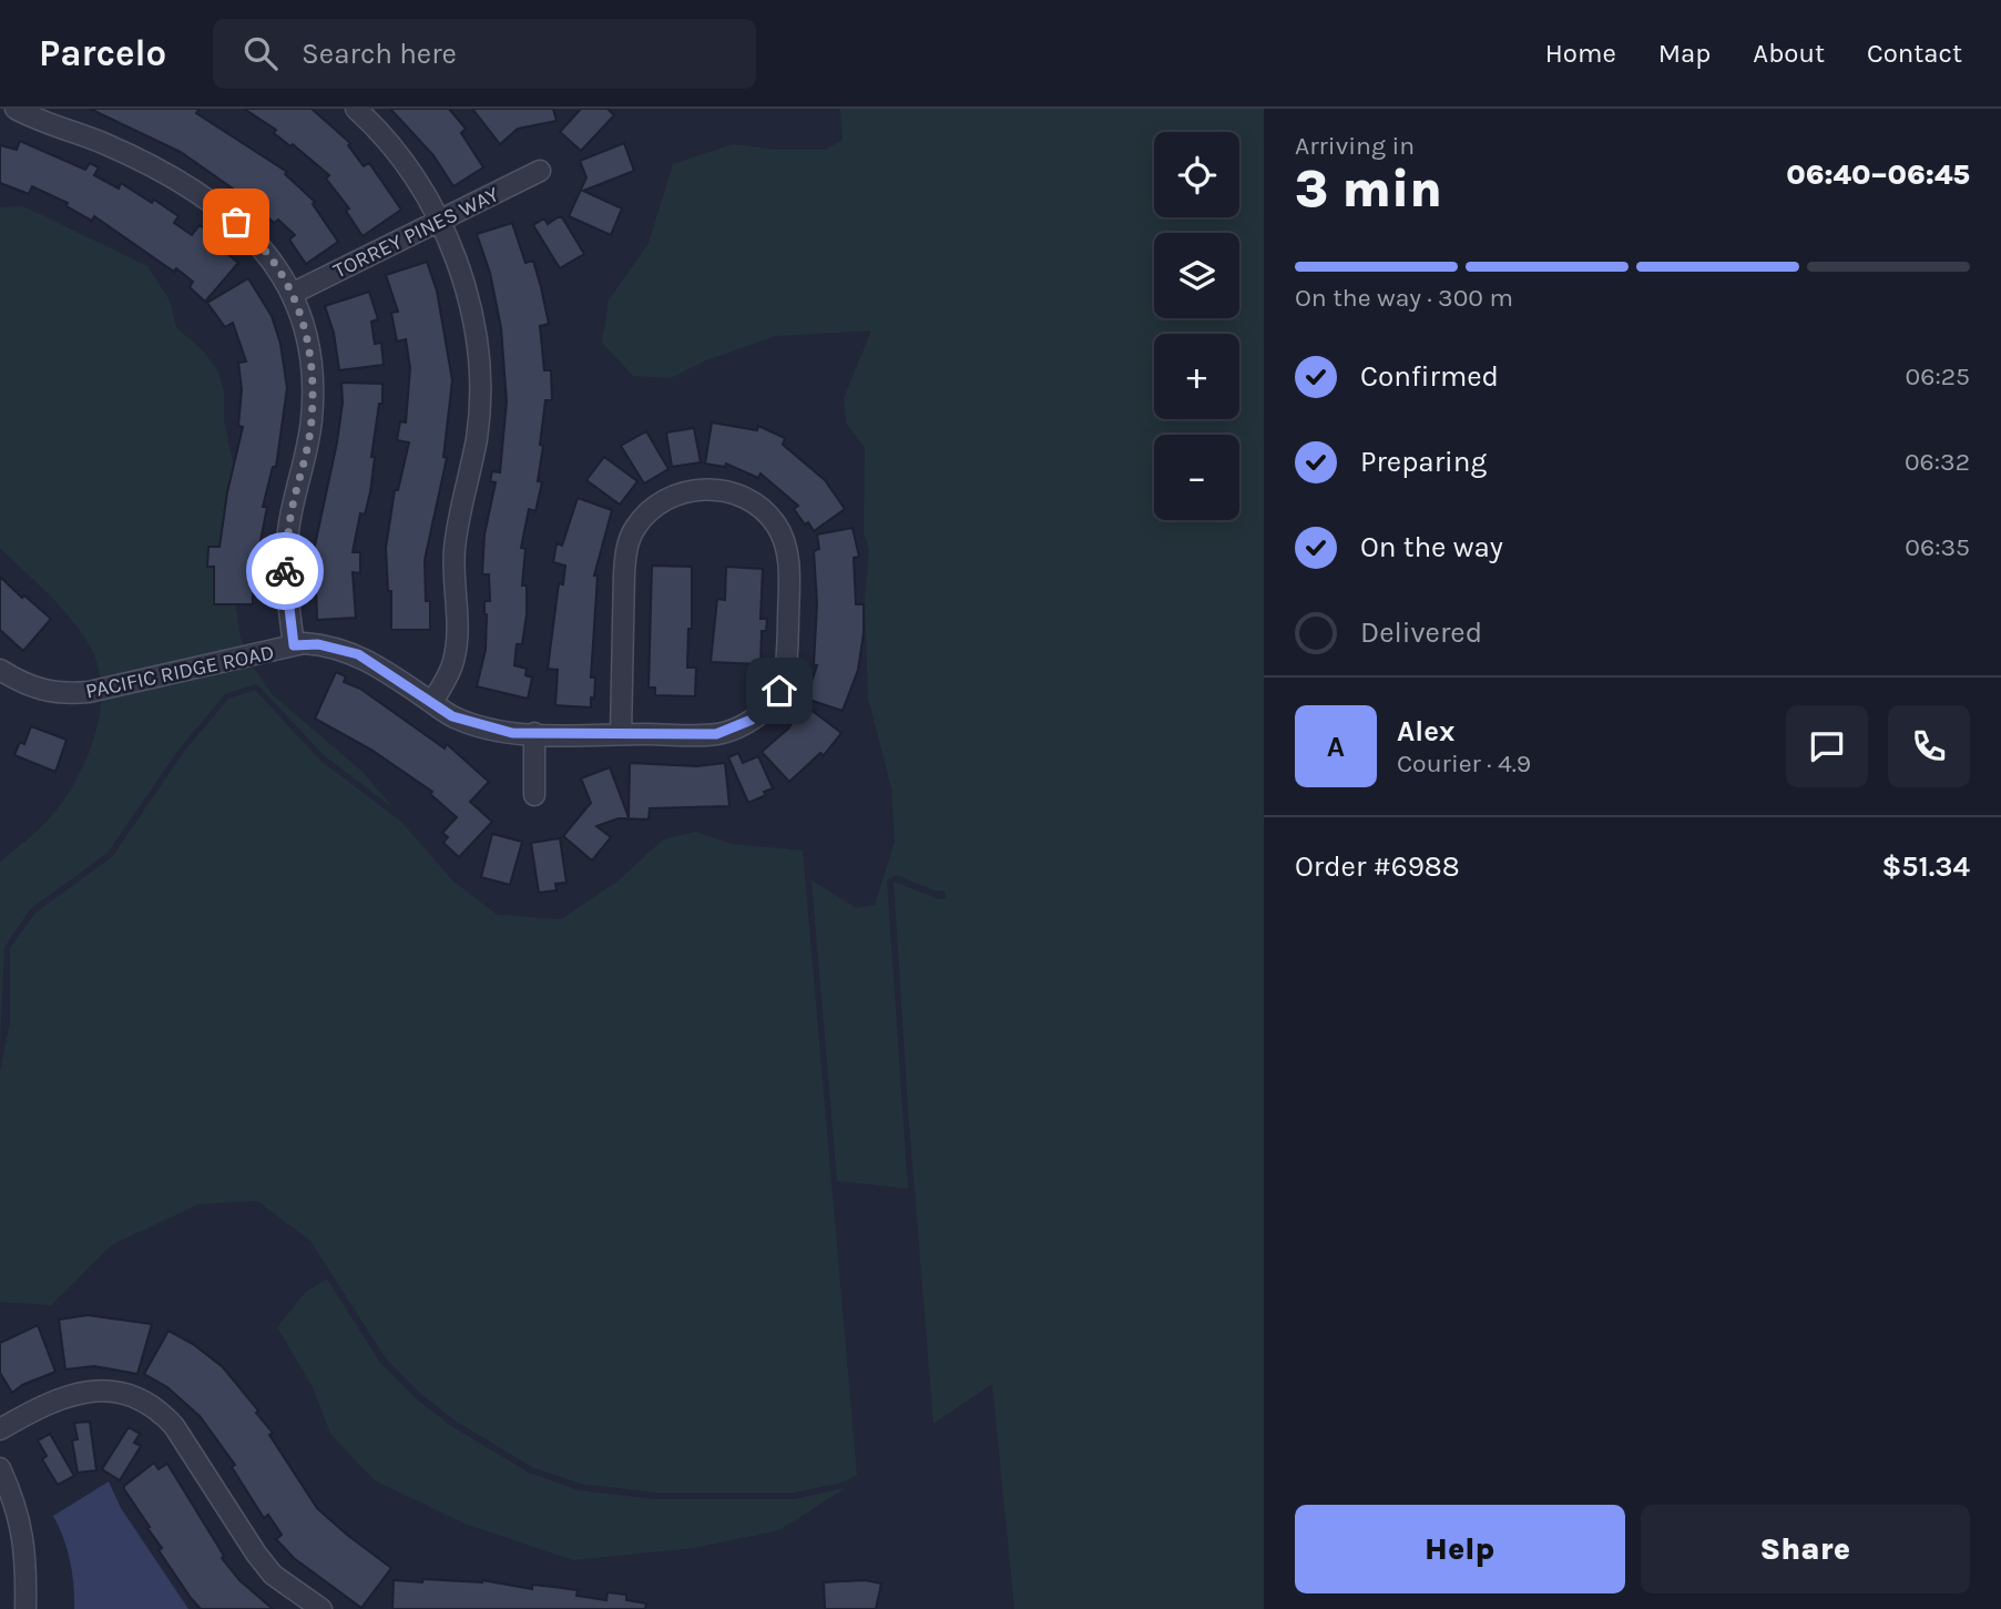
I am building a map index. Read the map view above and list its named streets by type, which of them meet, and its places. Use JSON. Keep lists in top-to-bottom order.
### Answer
{
  "streets": {
    "street": ["TORREY PINES WAY", "PACIFIC RIDGE ROAD"]
  },
  "page": {
    "header": "Parcelo",
    "search": "Search here",
    "nav": [
      "Home",
      "Map",
      "About",
      "Contact"
    ],
    "heading": ["3 min", "Arriving in", "06:40–06:45"],
    "panel": [
      "Alex",
      "Courier · 4.9",
      "Order #6988",
      "$51.34"
    ],
    "map_buttons": ["+", "−"],
    "bar": "On the way · 300 m",
    "list": [
      ["Confirmed", "06:25"],
      ["Preparing", "06:32"],
      ["On the way", "06:35"],
      "Delivered"
    ],
    "round": "A",
    "buttons": ["Help", "Share"]
  }
}
